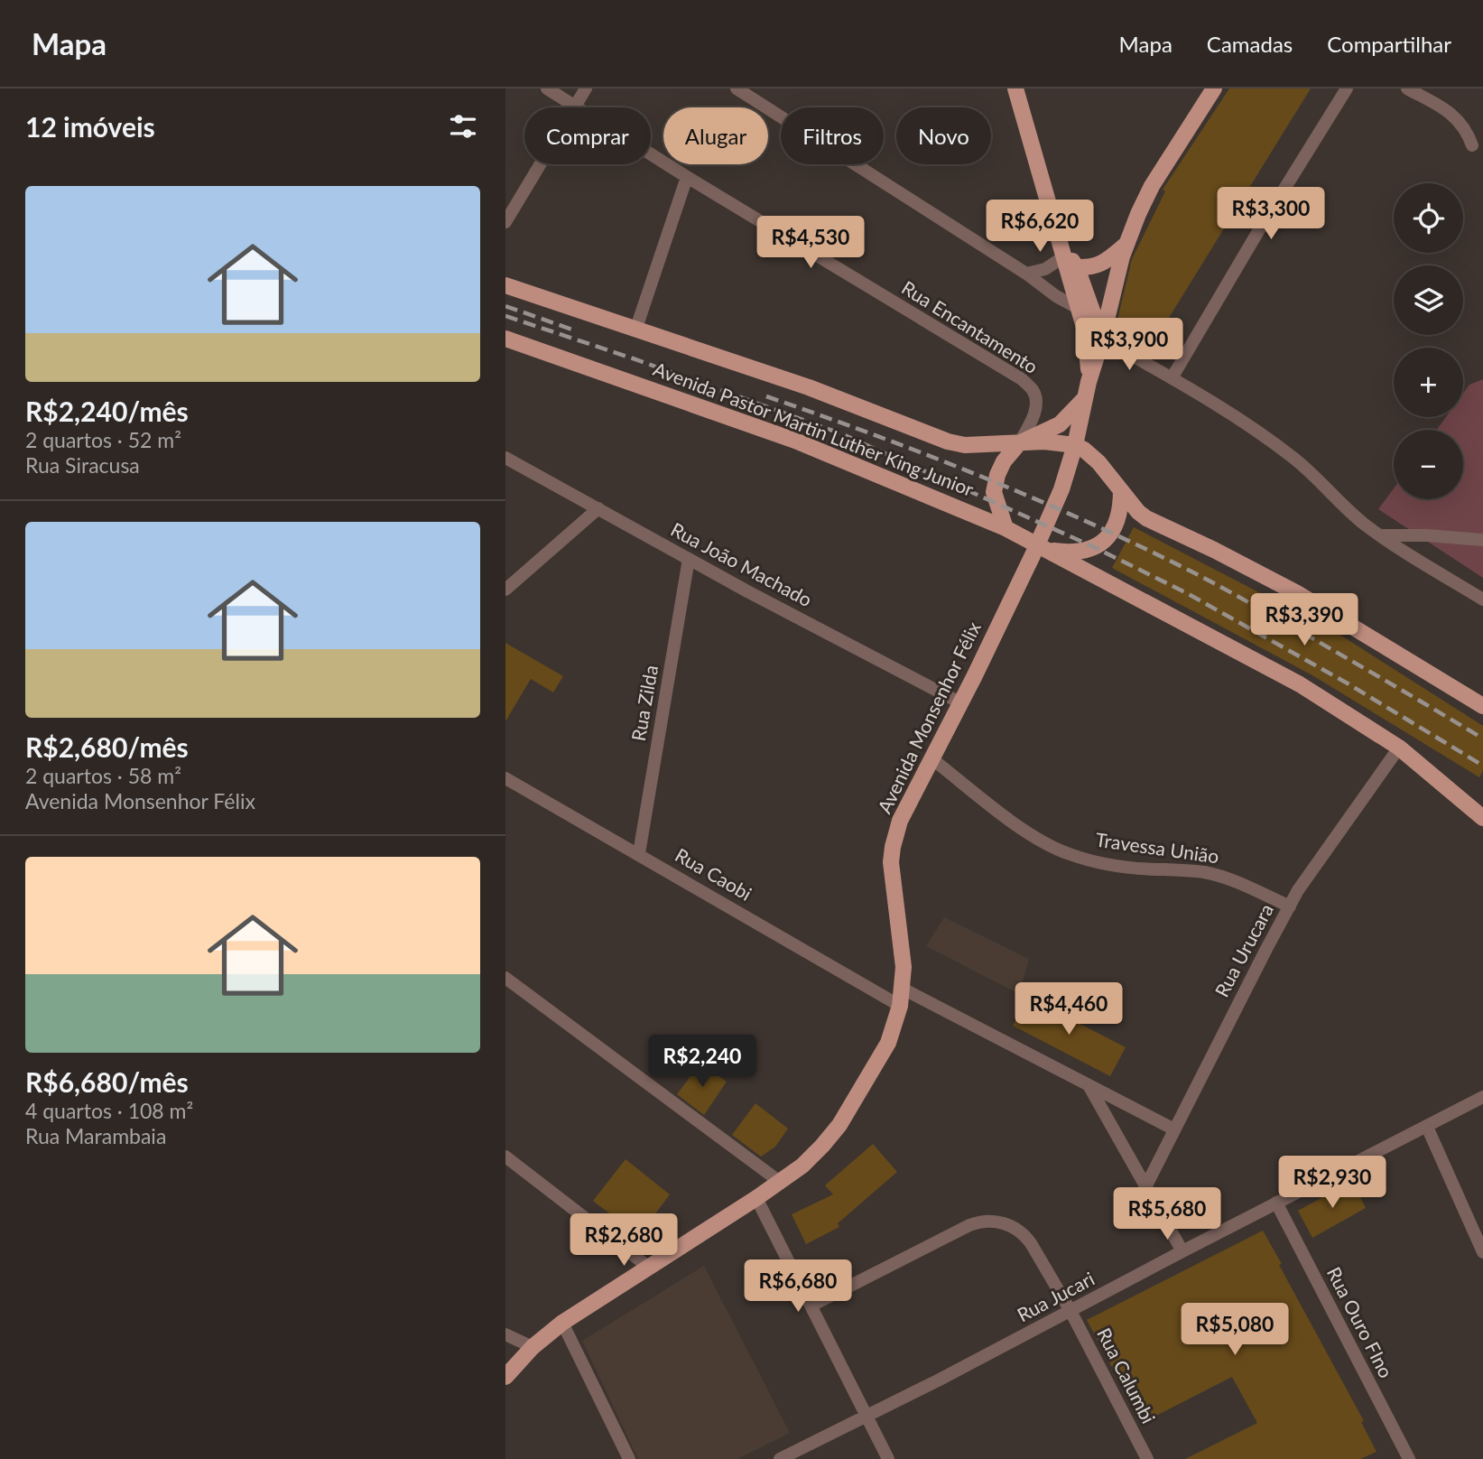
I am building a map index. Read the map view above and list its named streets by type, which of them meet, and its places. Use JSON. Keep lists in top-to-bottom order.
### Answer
{
  "streets": {
    "main road": ["Avenida Pastor Martin Luther King Junior", "Avenida Monsenhor Félix"],
    "street": [
      "Rua Encantamento",
      "Rua João Machado",
      "Rua Zilda",
      "Travessa União",
      "Rua Caobi",
      "Rua Urucara",
      "Rua Jucari",
      "Rua Ouro FIno",
      "Rua Calumbi"
    ]
  },
  "crossings": [
    ["Rua Encantamento", "Avenida Pastor Martin Luther King Junior"],
    ["Avenida Pastor Martin Luther King Junior", "Avenida Monsenhor Félix"],
    ["Avenida Pastor Martin Luther King Junior", "Rua Urucara"],
    ["Rua João Machado", "Rua Zilda"],
    ["Rua João Machado", "Avenida Monsenhor Félix"],
    ["Rua Zilda", "Rua Caobi"],
    ["Avenida Monsenhor Félix", "Travessa União"],
    ["Avenida Monsenhor Félix", "Rua Caobi"],
    ["Travessa União", "Rua Urucara"],
    ["Rua Jucari", "Rua Ouro FIno"],
    ["Rua Jucari", "Rua Calumbi"]
  ],
  "page": {
    "header": "Mapa",
    "nav": ["Mapa", "Camadas", "Compartilhar"],
    "heading": "12 imóveis",
    "chip": [
      "Comprar",
      "Alugar",
      "Filtros",
      "Novo"
    ],
    "list": [
      {
        "name": "R$2,240/mês",
        "note": "2 quartos · 52 m² · Rua Siracusa"
      },
      {
        "name": "R$2,680/mês",
        "note": "2 quartos · 58 m² · Avenida Monsenhor Félix"
      },
      {
        "name": "R$6,680/mês",
        "note": "4 quartos · 108 m² · Rua Marambaia"
      }
    ],
    "map_buttons": ["+", "−"],
    "price": [
      "R$3,300",
      "R$6,620",
      "R$4,530",
      "R$3,900",
      "R$3,390",
      "R$4,460",
      "R$2,240",
      "R$2,930",
      "R$5,680",
      "R$2,680",
      "R$6,680",
      "R$5,080"
    ]
  }
}
